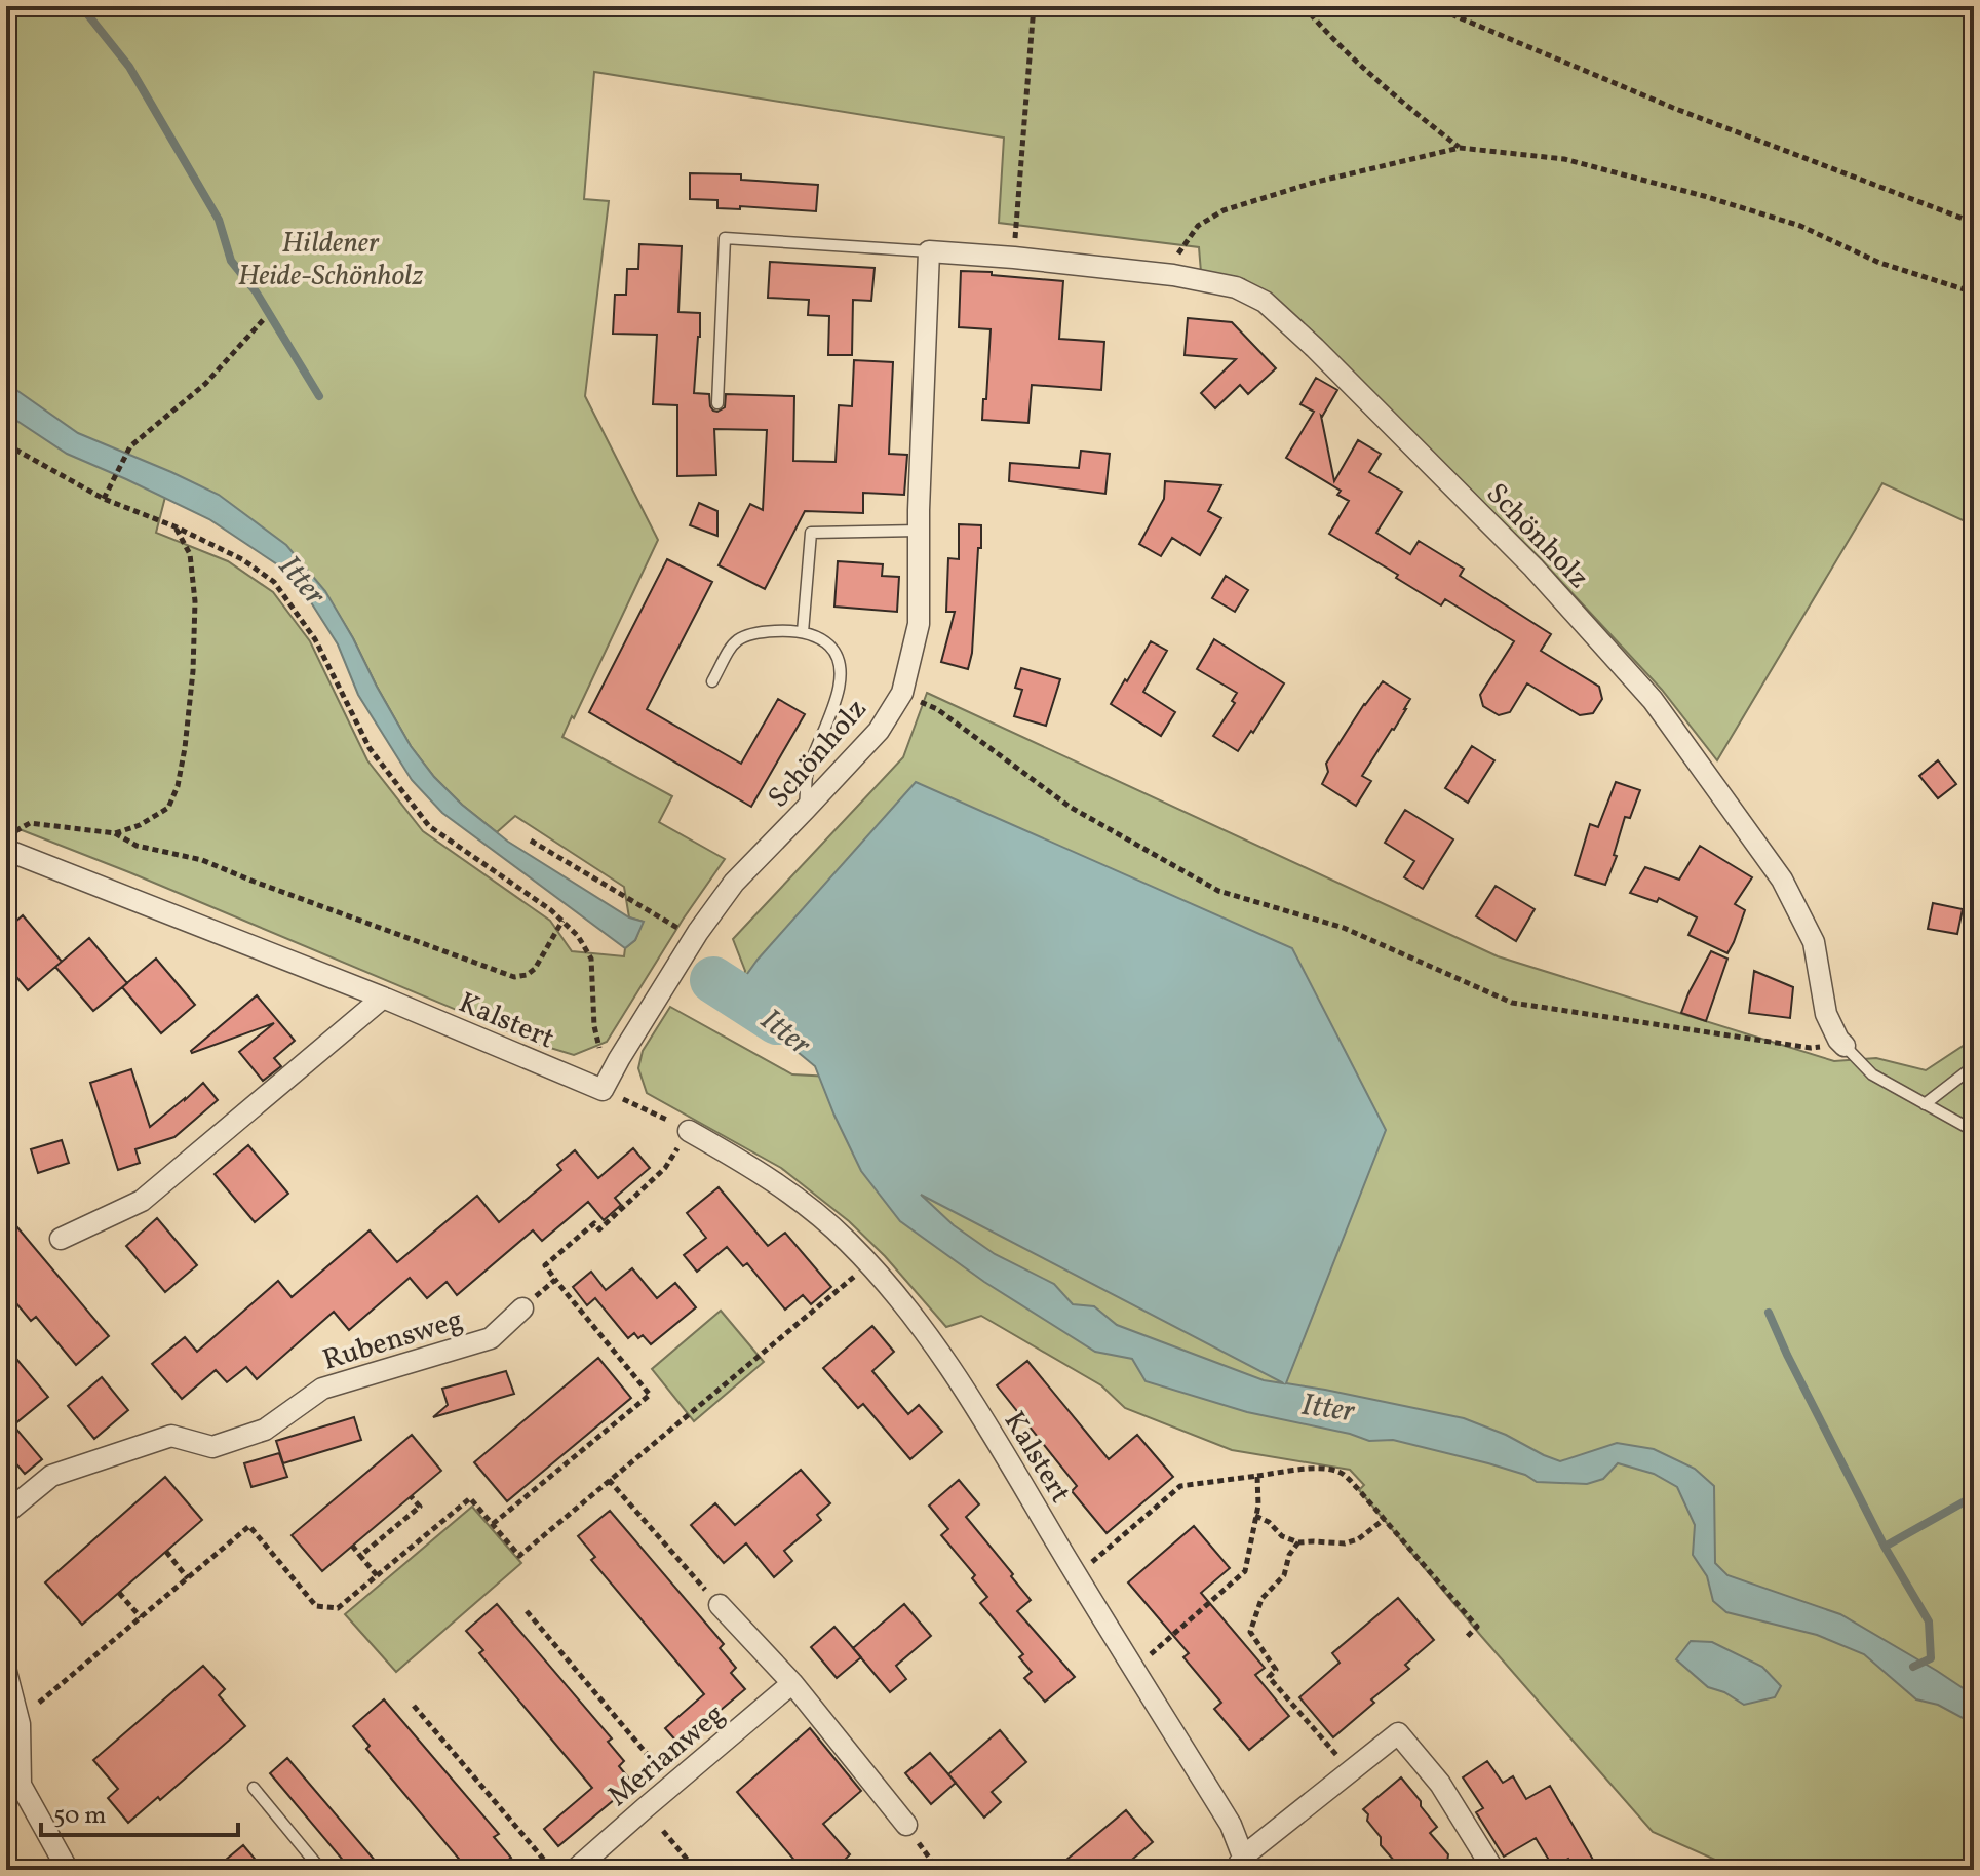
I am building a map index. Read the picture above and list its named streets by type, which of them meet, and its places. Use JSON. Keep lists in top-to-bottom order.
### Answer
{
  "streets": {
    "street": [
      "Schönholz",
      "Kalstert",
      "Rubensweg",
      "Merianweg"
    ]
  },
  "crossings": [
    ["Schönholz", "Kalstert"]
  ],
  "water": ["Itter"],
  "parks": ["Hildener Heide-Schönholz"],
  "scale_bar": "50 m"
}
